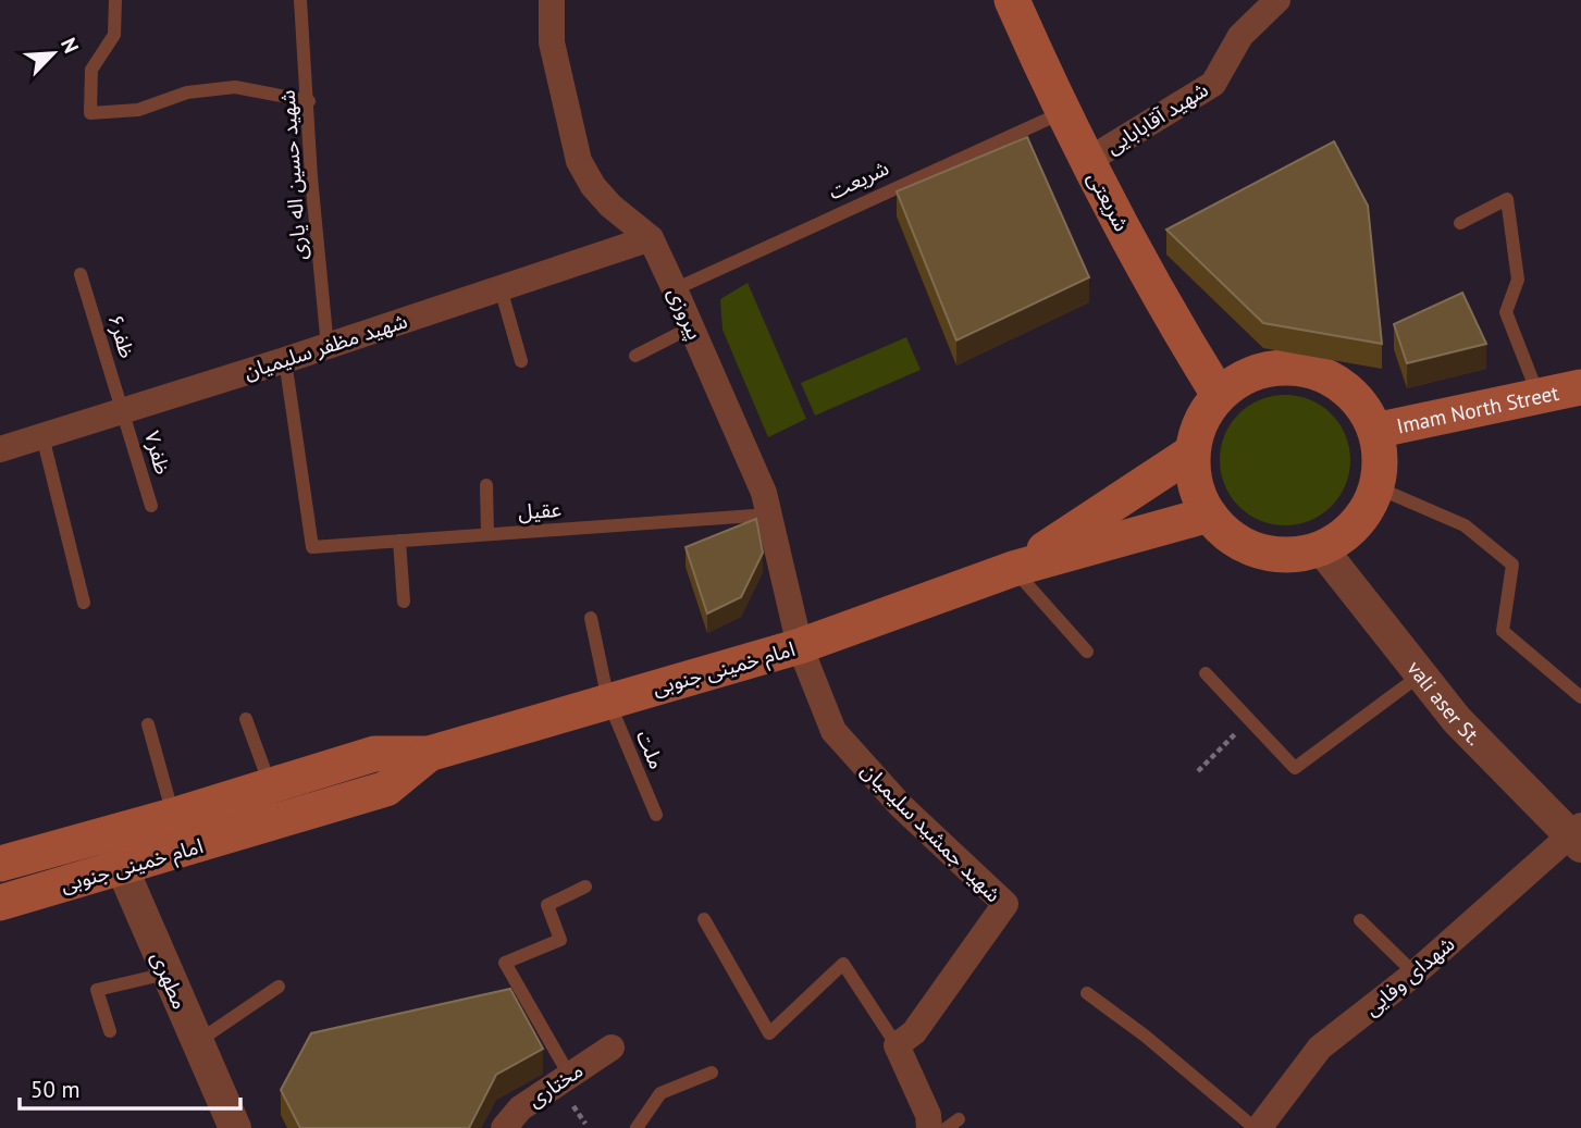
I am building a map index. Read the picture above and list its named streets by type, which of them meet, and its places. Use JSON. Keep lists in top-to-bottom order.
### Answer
{
  "streets": {
    "main road": ["شریعتی", "Imam North Street", "امام خمینی جنوبی"],
    "street": [
      "شهید آقابابایی",
      "پیروزی",
      "شهید مظفر سلیمیان",
      "vali aser St.",
      "شهید جمشید سلیمیان",
      "شهدای وفایی",
      "مطهری",
      "مختاری"
    ],
    "lane": [
      "شهید حسین اله یاری",
      "شریعت",
      "ظفر۶",
      "ظفر۷",
      "عقیل",
      "ملت"
    ]
  },
  "crossings": [
    ["شهید آقابابایی", "شریعتی"],
    ["شهید حسین اله یاری", "شهید مظفر سلیمیان"],
    ["شریعت", "شریعتی"],
    ["شریعت", "پیروزی"],
    ["شریعتی", "Imam North Street"],
    ["شریعتی", "vali aser St."],
    ["پیروزی", "شهید مظفر سلیمیان"],
    ["پیروزی", "عقیل"],
    ["پیروزی", "امام خمینی جنوبی"],
    ["پیروزی", "شهید جمشید سلیمیان"],
    ["ظفر۶", "شهید مظفر سلیمیان"],
    ["ظفر۶", "ظفر۷"],
    ["شهید مظفر سلیمیان", "ظفر۷"],
    ["شهید مظفر سلیمیان", "عقیل"],
    ["Imam North Street", "vali aser St."],
    ["امام خمینی جنوبی", "ملت"],
    ["امام خمینی جنوبی", "شهید جمشید سلیمیان"],
    ["امام خمینی جنوبی", "مطهری"],
    ["vali aser St.", "شهدای وفایی"]
  ],
  "scale_bar": "50 m",
  "north": "top right"
}
